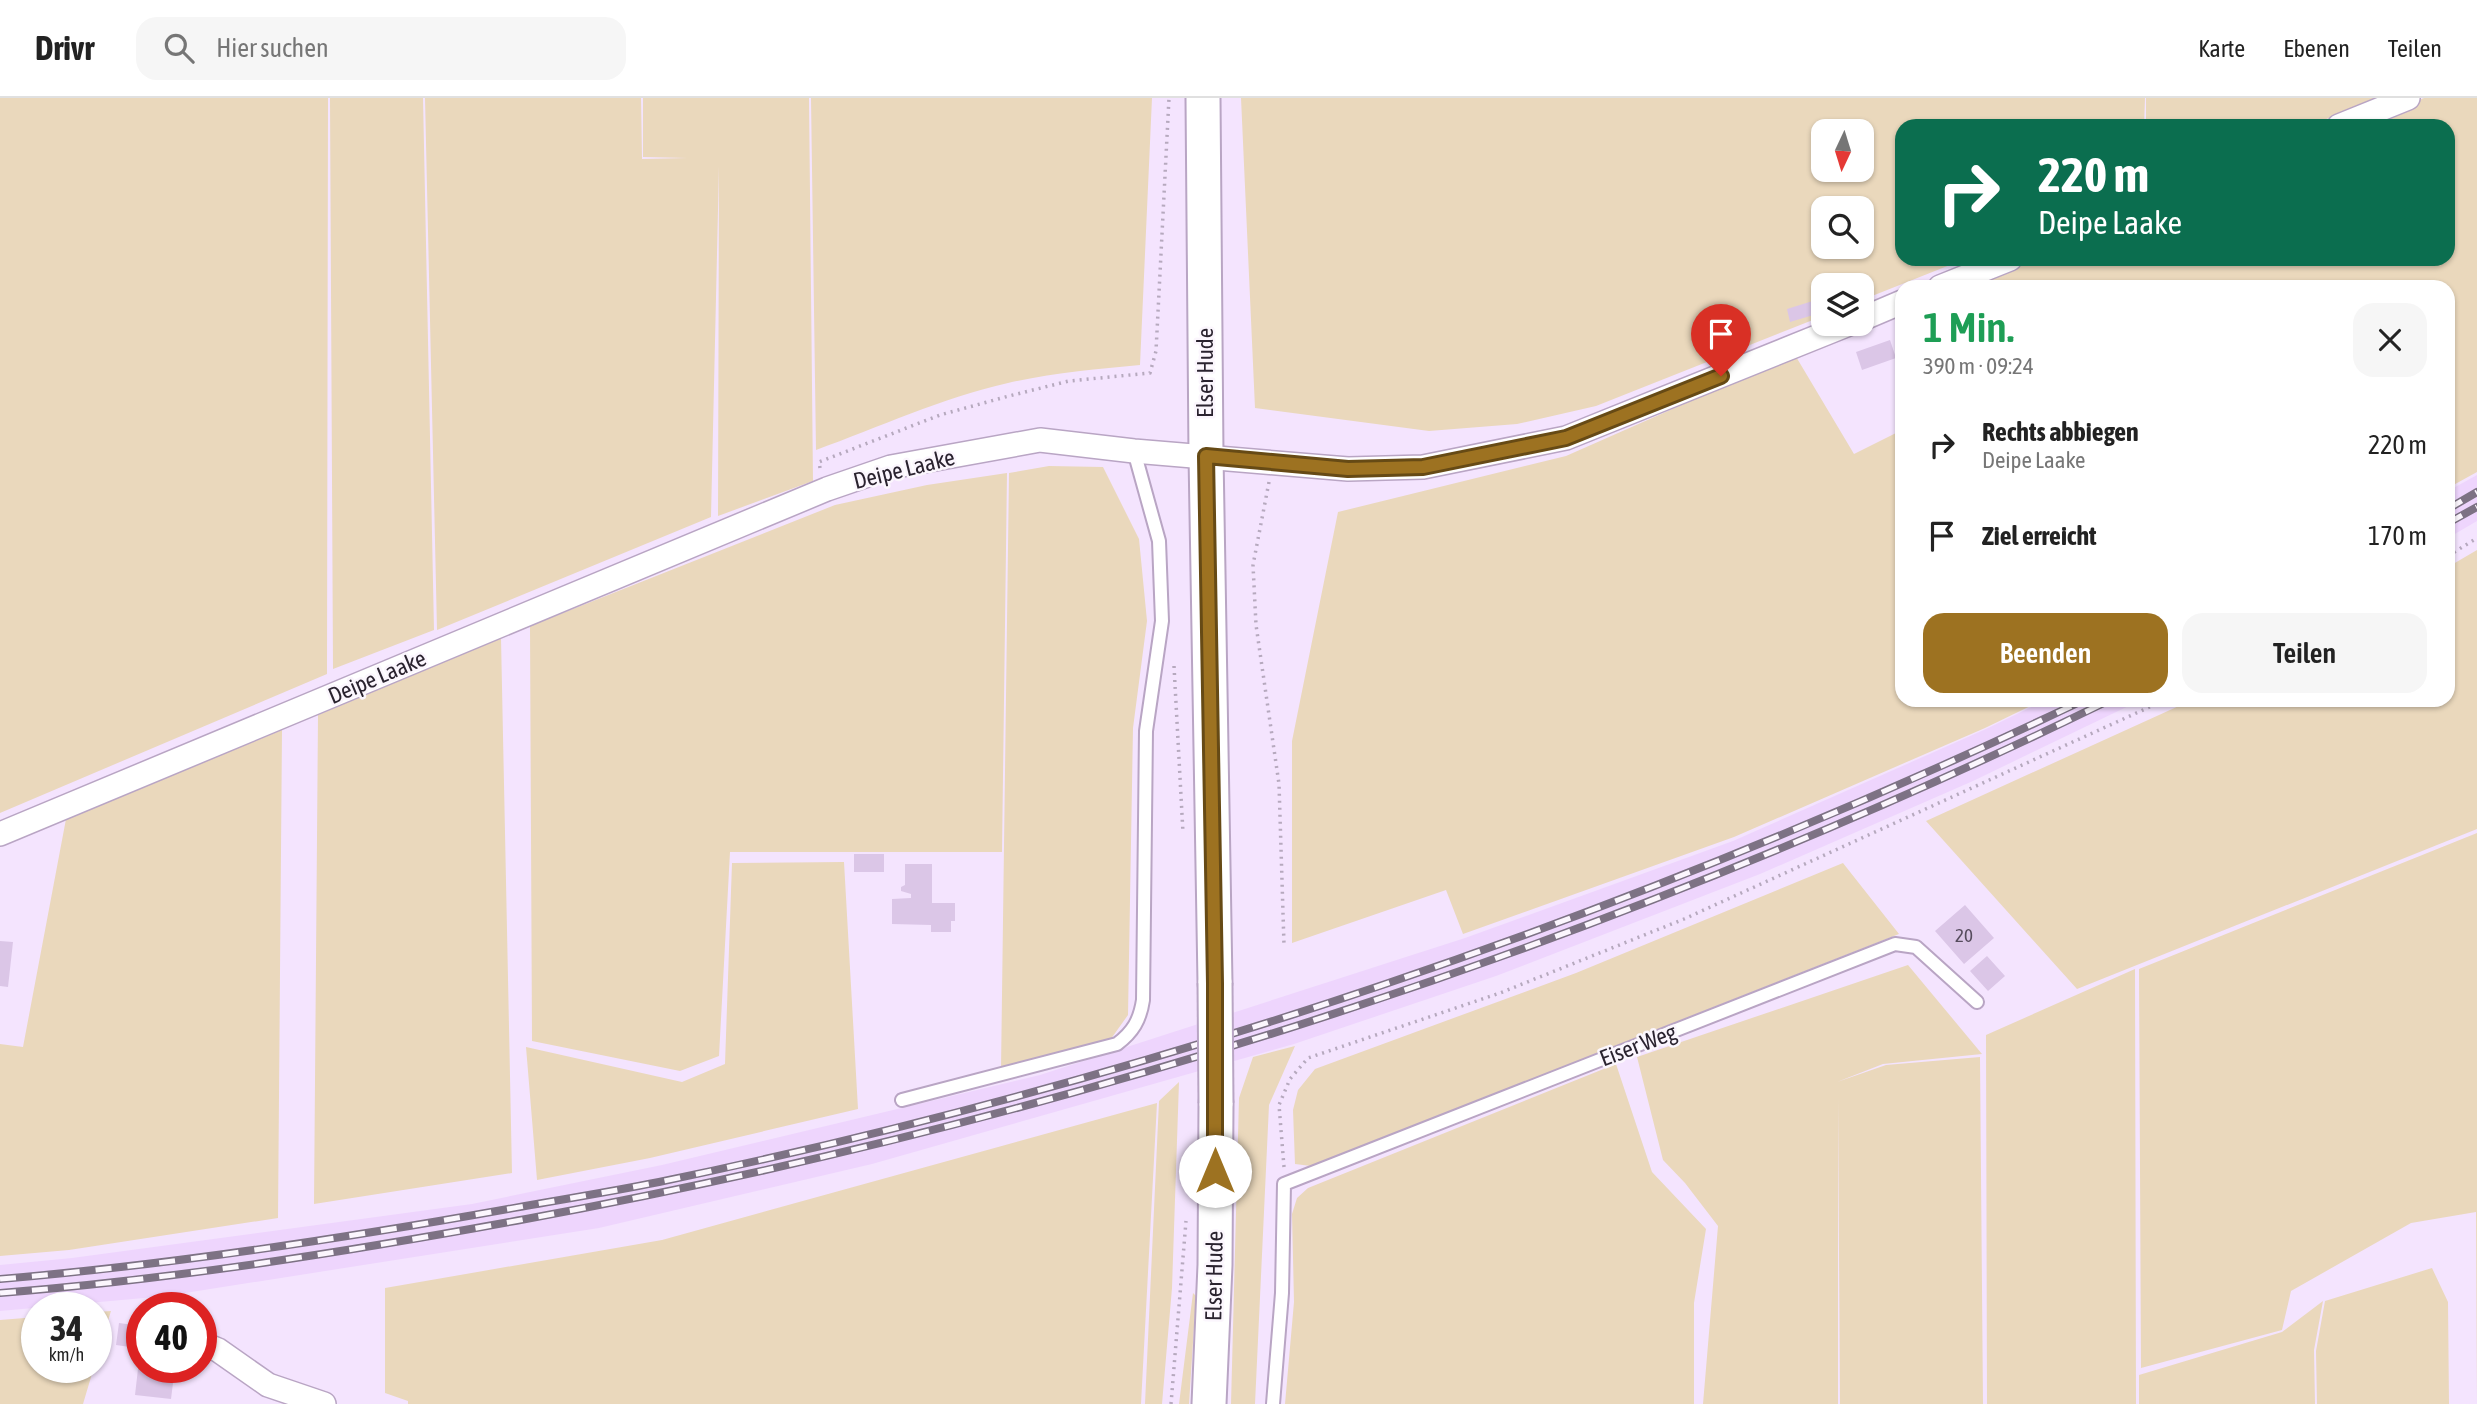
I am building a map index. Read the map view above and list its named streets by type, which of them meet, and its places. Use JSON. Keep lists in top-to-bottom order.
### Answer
{
  "streets": {
    "street": ["Elser Hude", "Deipe Laake"],
    "lane": ["Eiser Weg"]
  },
  "crossings": [
    ["Elser Hude", "Deipe Laake"]
  ],
  "house_numbers": ["20"],
  "north": "bottom",
  "page": {
    "header": "Drivr",
    "search": "Hier suchen",
    "nav": ["Karte", "Ebenen", "Teilen"],
    "turn": ["220 m", "Deipe Laake"],
    "heading": ["1 Min.", "390 m · 09:24"],
    "list": [
      {
        "name": "Rechts abbiegen",
        "note": "Deipe Laake",
        "value": "220 m"
      },
      {
        "name": "Ziel erreicht",
        "value": "170 m"
      }
    ],
    "buttons": ["Beenden", "Teilen"],
    "speed": "34 km/h",
    "limit": "40"
  }
}
